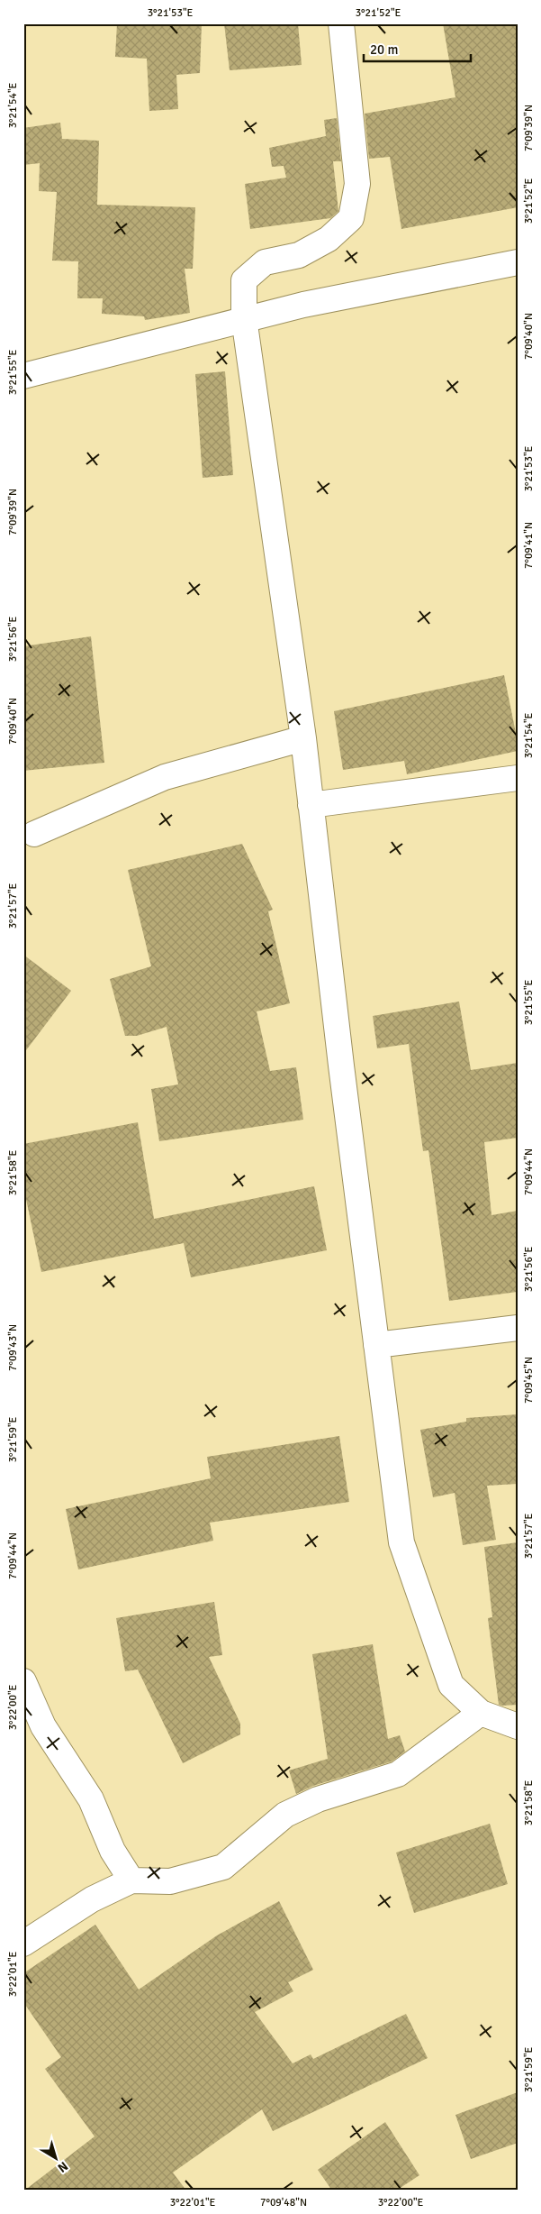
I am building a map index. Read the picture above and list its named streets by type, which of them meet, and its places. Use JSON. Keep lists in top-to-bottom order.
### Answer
{
  "scale_bar": "20 m",
  "north": "bottom right",
  "coordinates": [
    "3°21'53\"E",
    "3°21'52\"E",
    "3°21'54\"E",
    "7°09'39\"N",
    "7°09'40\"N",
    "3°21'55\"E",
    "7°09'41\"N",
    "3°21'56\"E",
    "3°21'57\"E",
    "7°09'44\"N",
    "3°21'58\"E",
    "7°09'43\"N",
    "7°09'45\"N",
    "3°21'59\"E",
    "3°22'00\"E",
    "3°22'01\"E",
    "7°09'48\"N"
  ]
}
